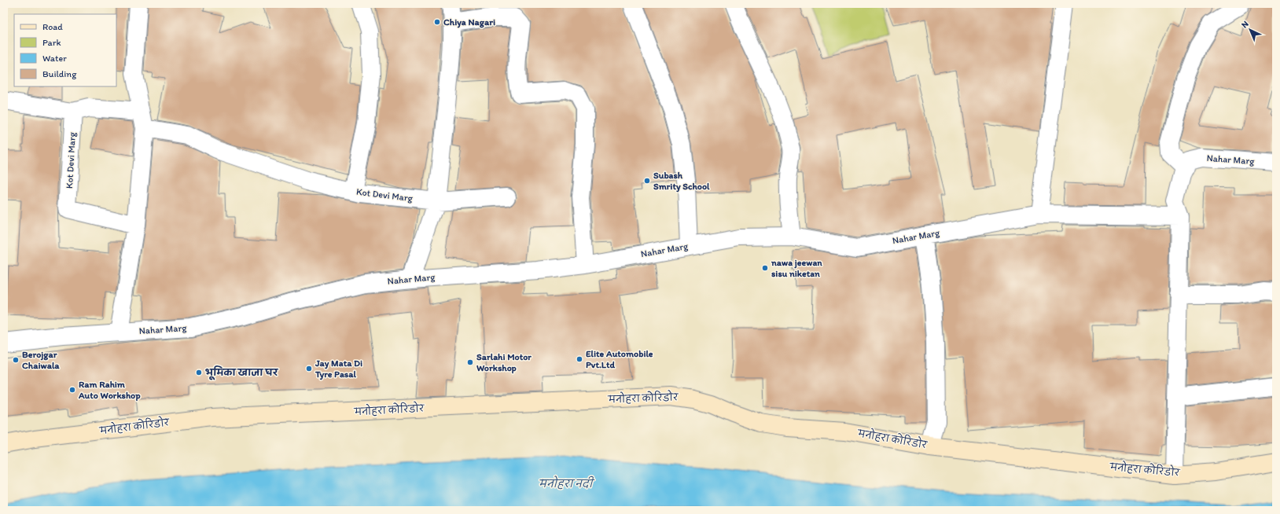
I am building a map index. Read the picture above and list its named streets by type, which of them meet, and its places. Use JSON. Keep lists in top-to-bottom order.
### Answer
{
  "streets": {
    "main road": ["मनोहरा कोरिडोर"],
    "street": ["Nahar Marg", "Kot Devi Marg"]
  },
  "water": ["मनोहरा नदी"],
  "places": [
    "Chiya Nagari",
    "Subash Smrity School",
    "nawa jeewan sisu niketan",
    "Elite Automobile Pvt.Ltd",
    "Berojgar Chaiwala",
    "Sarlahi Motor Workshop",
    "Jay Mata Di Tyre Pasal",
    "भूमिका खाजा घर",
    "Ram Rahim Auto Workshop"
  ],
  "legend": [
    "Road",
    "Park",
    "Water",
    "Building"
  ],
  "north": "top left"
}
